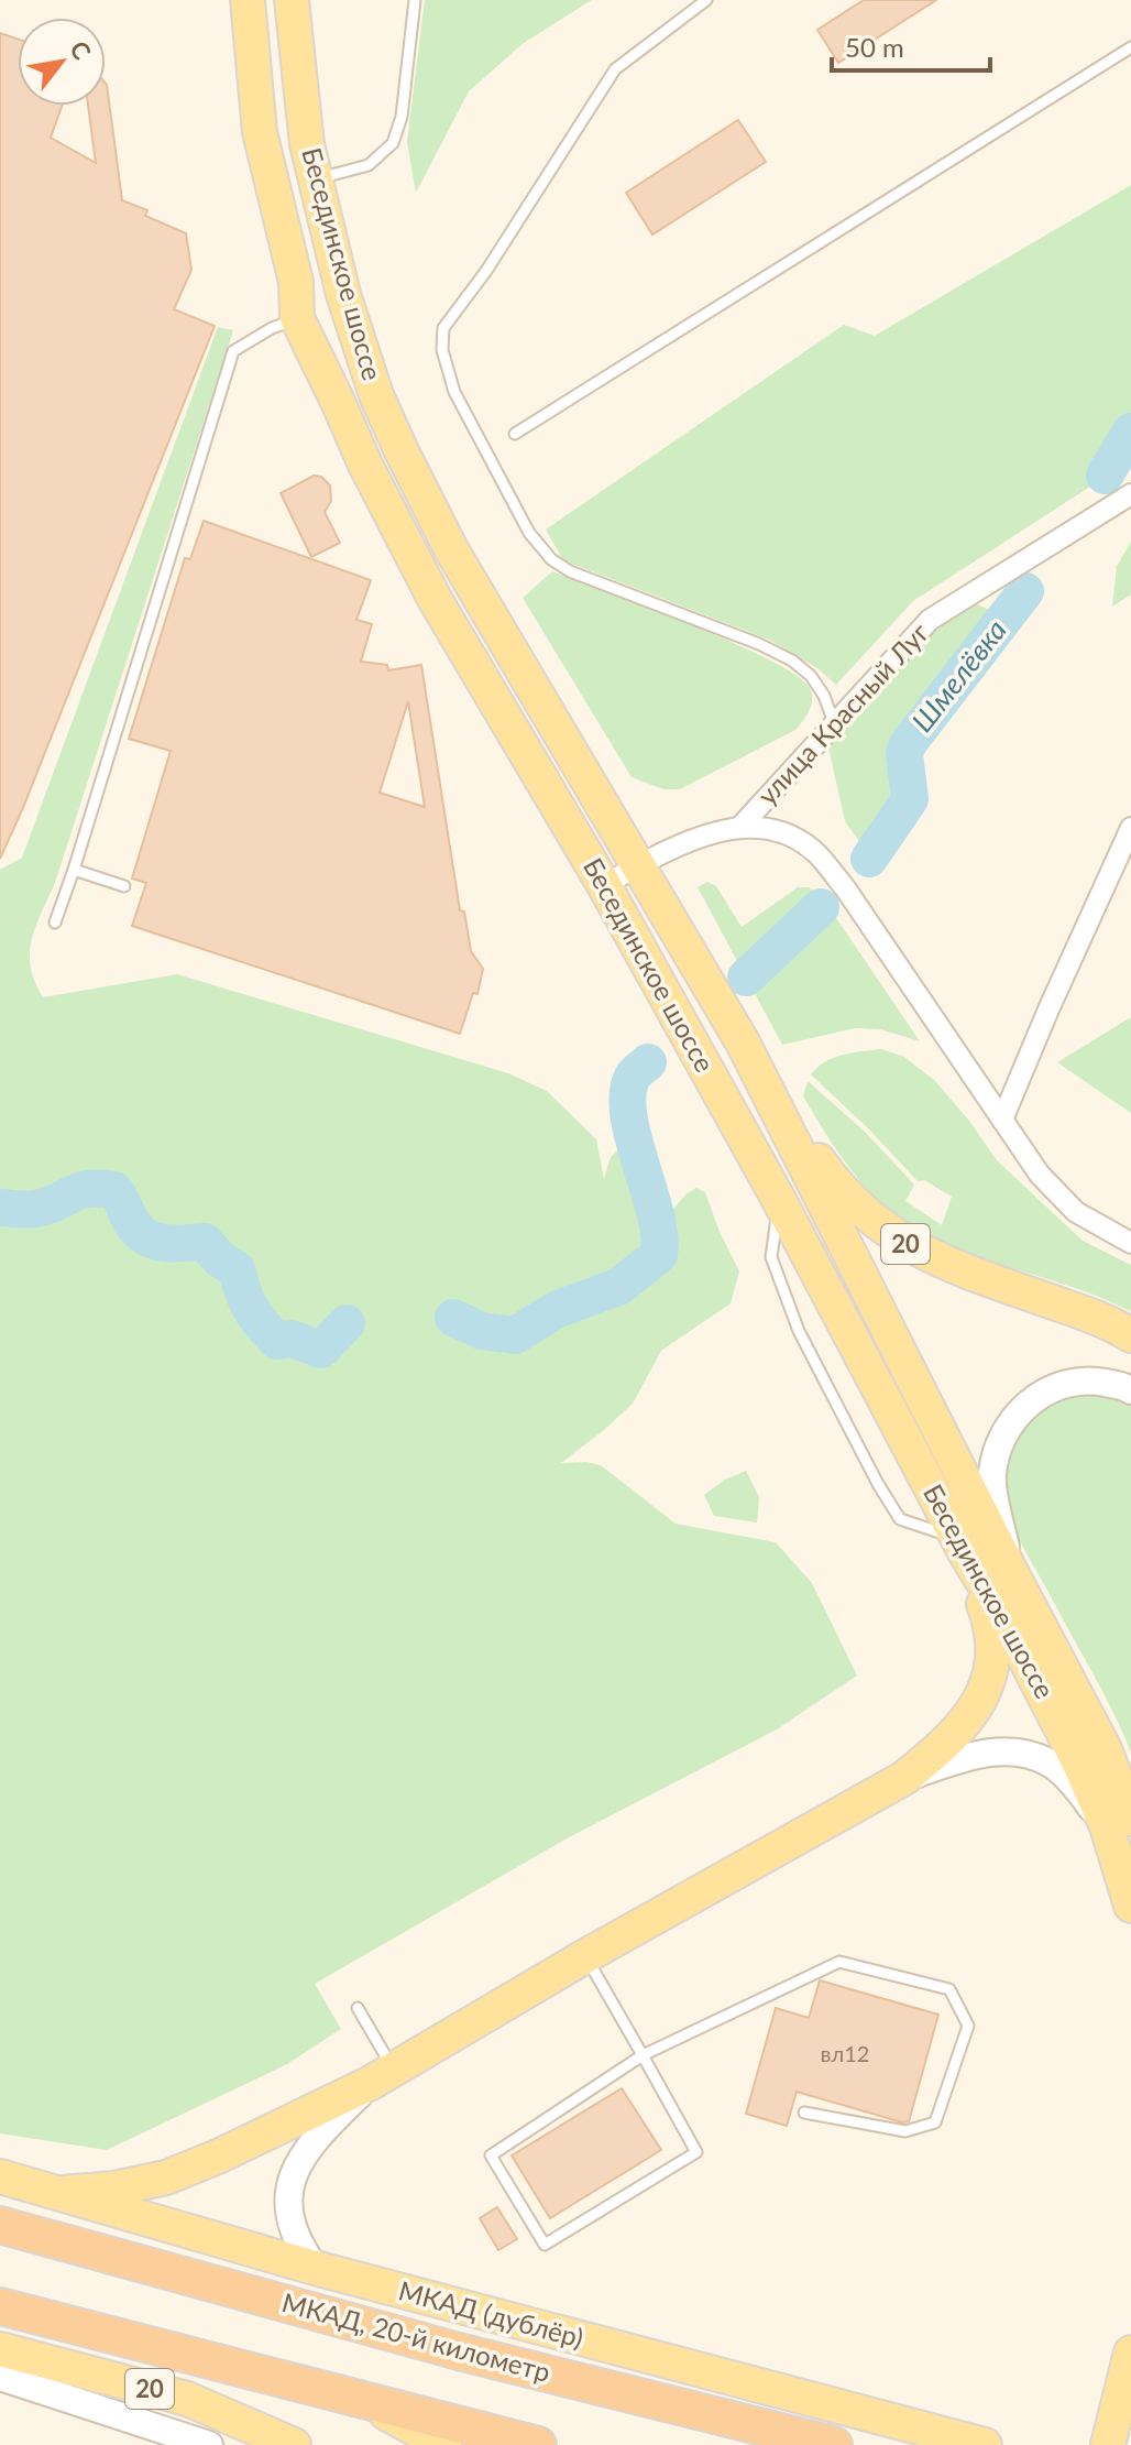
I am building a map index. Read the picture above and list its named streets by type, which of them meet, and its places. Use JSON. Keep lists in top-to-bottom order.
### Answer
{
  "streets": {
    "highway": ["МКАД, 20-й километр"],
    "main road": ["Бесединское шоссе", "20", "МКАД (дублёр)"],
    "street": ["улица Красный Луг"]
  },
  "crossings": [
    ["Бесединское шоссе", "20"]
  ],
  "water": ["Шмелёвка"],
  "house_numbers": ["вл12"],
  "scale_bar": "50 m",
  "north": "top right"
}
